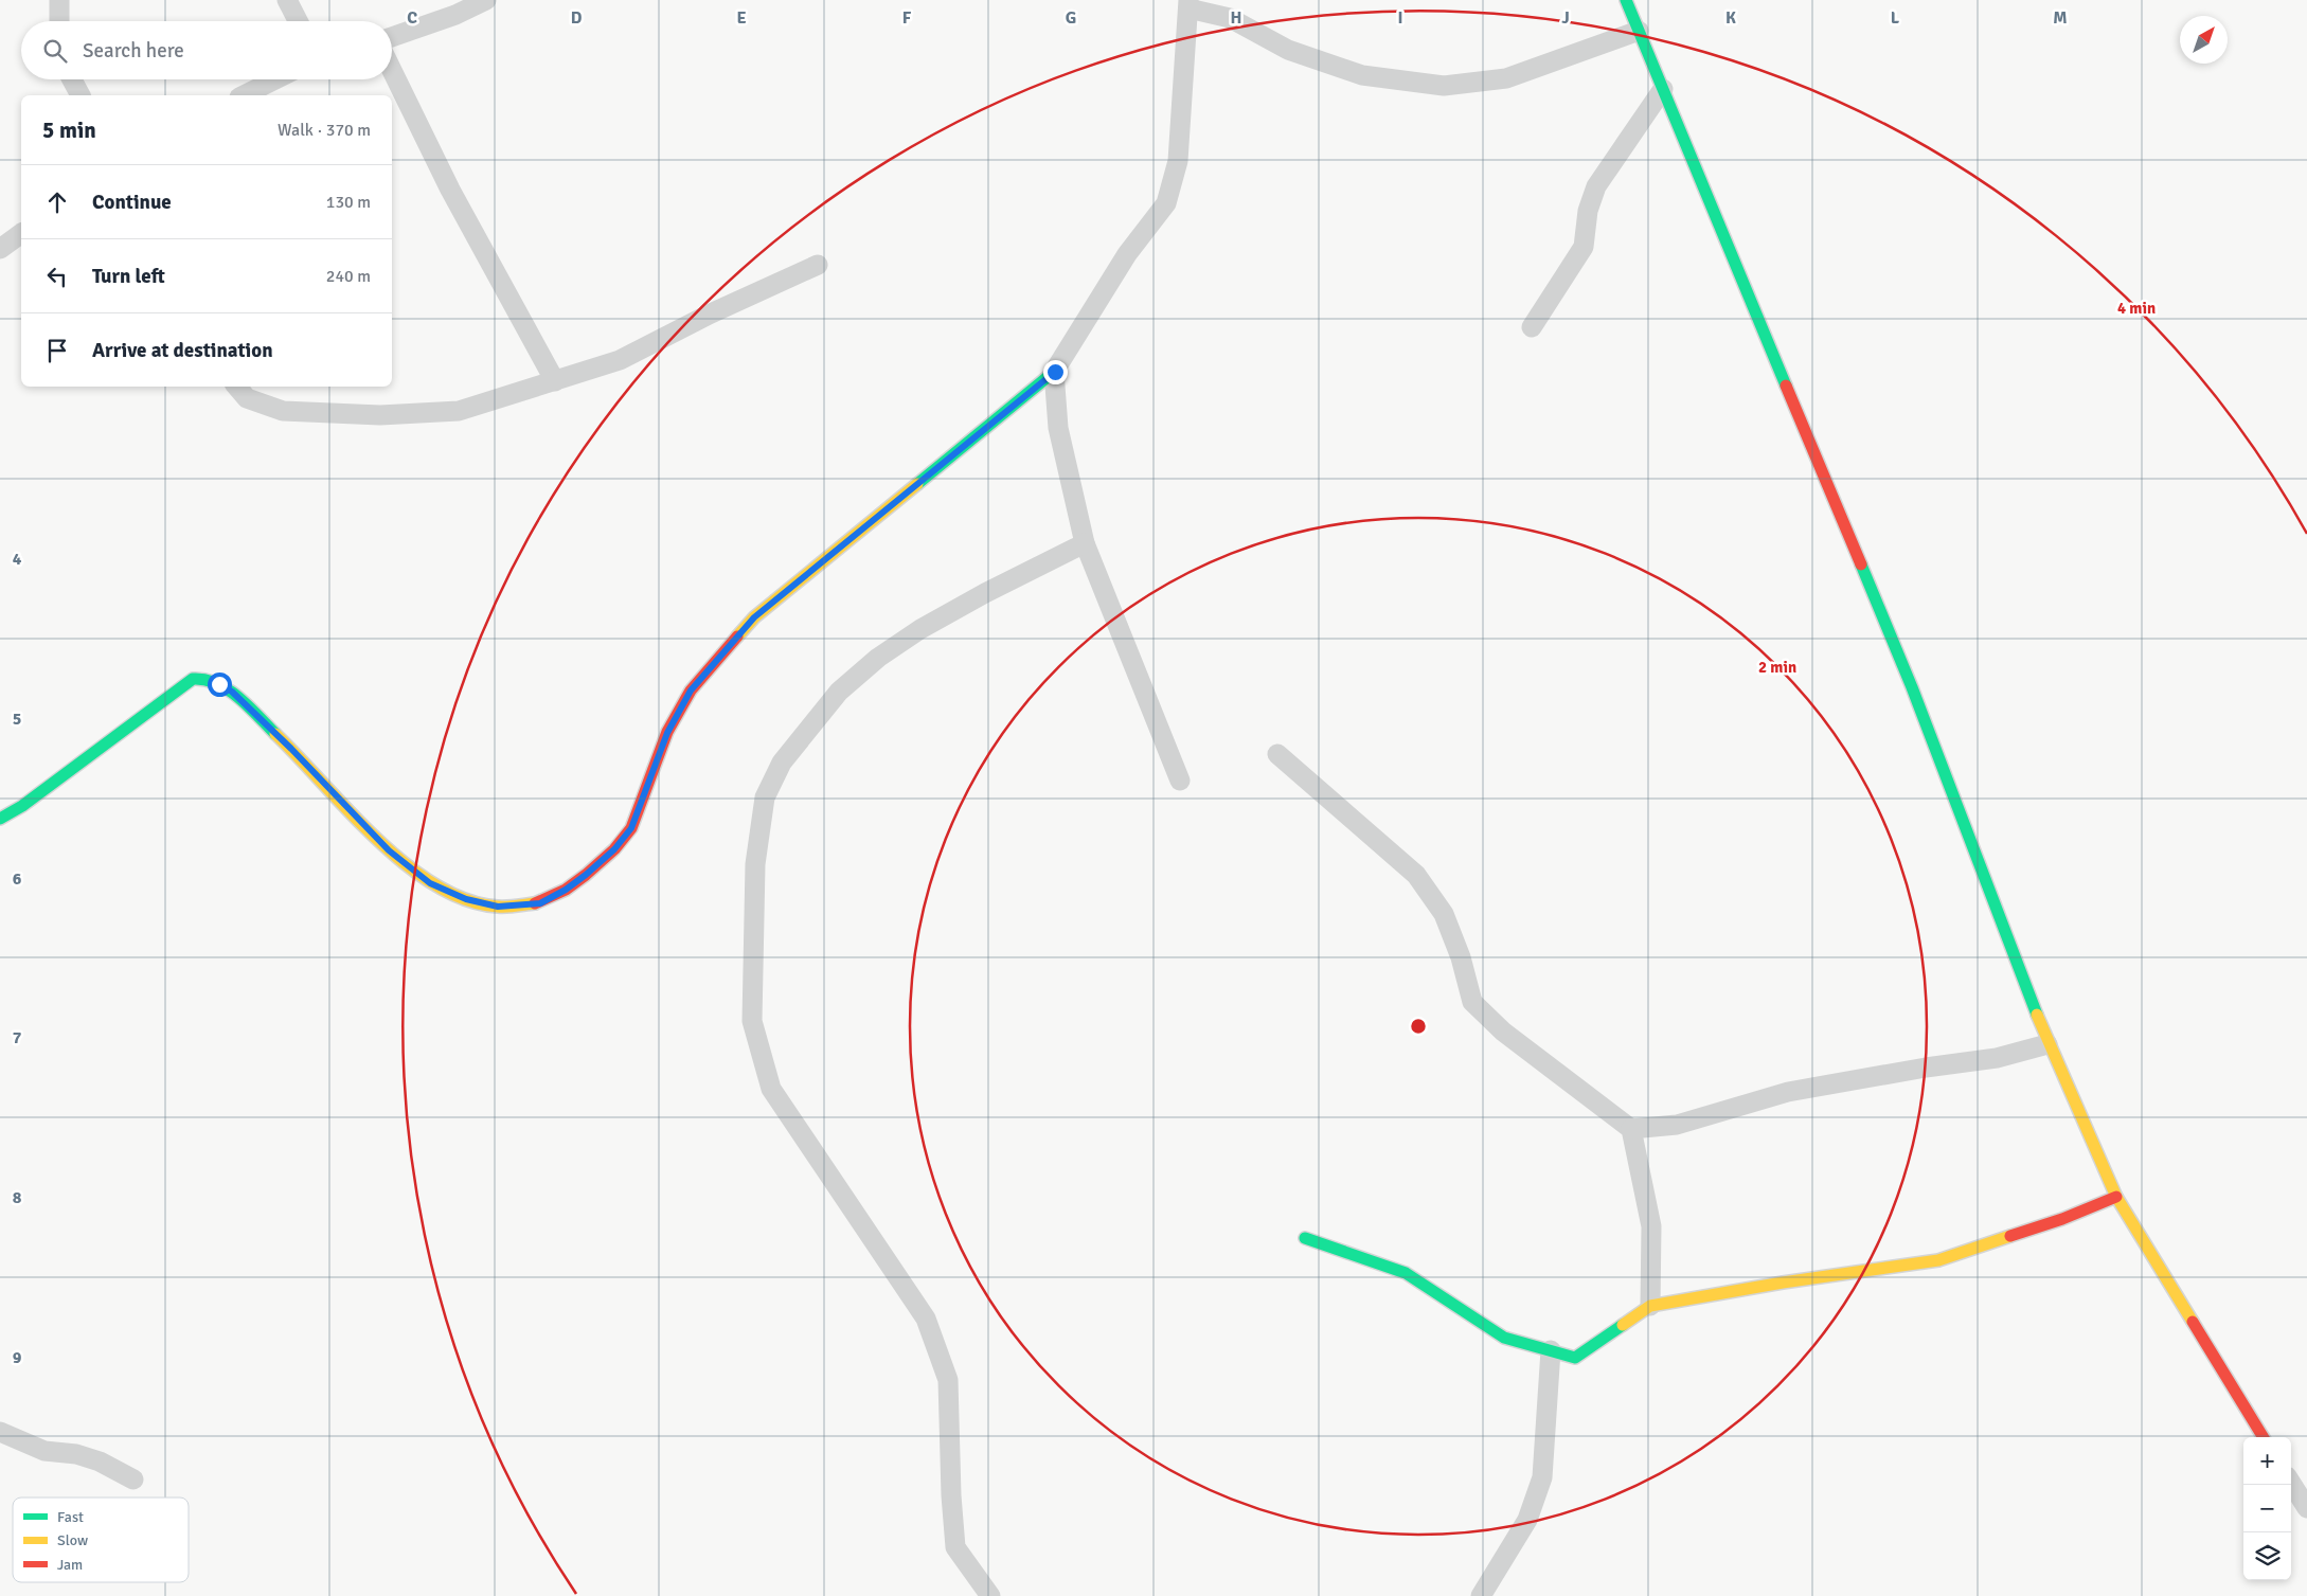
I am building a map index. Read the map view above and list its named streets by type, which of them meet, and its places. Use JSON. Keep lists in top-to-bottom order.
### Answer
{
  "legend": ["Fast", "Slow", "Jam"],
  "north": "top right",
  "page": {
    "search": "Search here",
    "heading": ["5 min", "Walk · 370 m"],
    "list": [
      ["Continue", "130 m"],
      ["Turn left", "240 m"],
      "Arrive at destination"
    ],
    "map_buttons": ["+", "−"]
  },
  "grid": {
    "columns": [
      "C",
      "D",
      "E",
      "F",
      "G",
      "H",
      "I",
      "J",
      "K",
      "L",
      "M"
    ],
    "rows": [
      "4",
      "5",
      "6",
      "7",
      "8",
      "9"
    ]
  },
  "rings": ["4 min", "2 min"]
}
